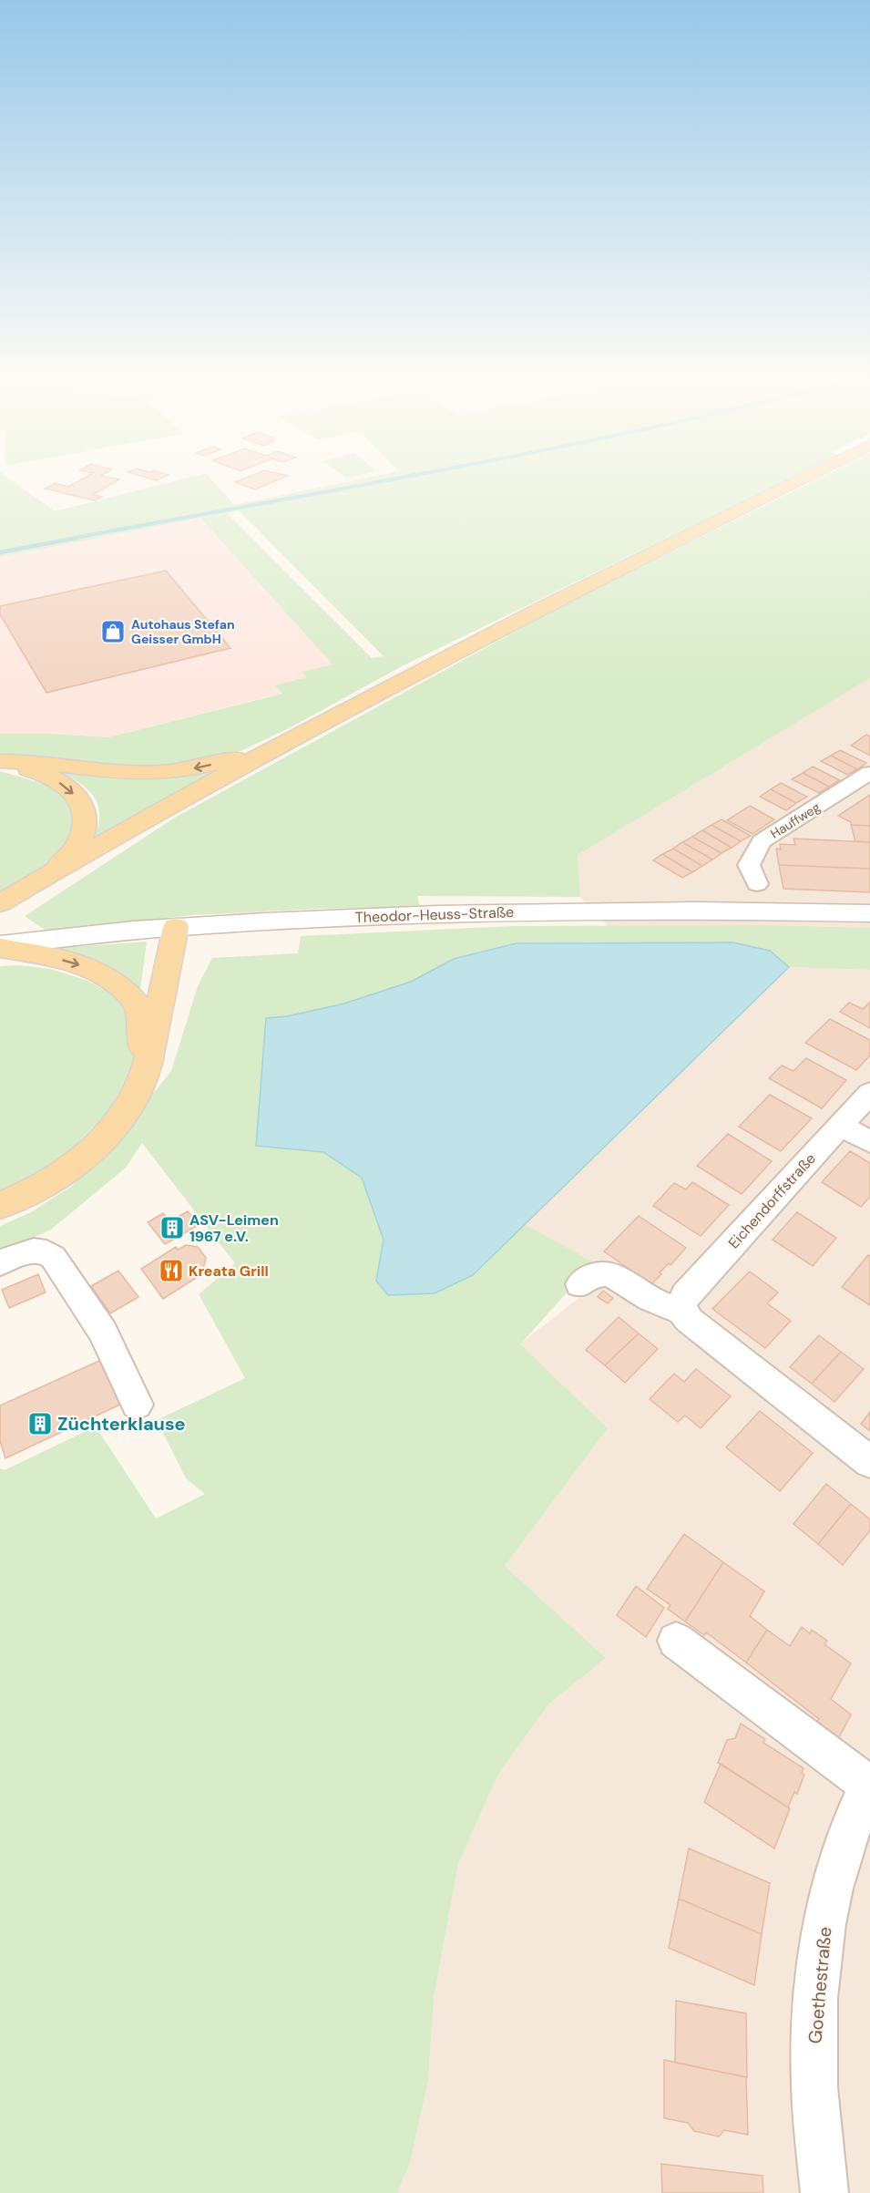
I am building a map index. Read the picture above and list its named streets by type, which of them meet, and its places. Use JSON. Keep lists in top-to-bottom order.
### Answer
{
  "streets": {
    "street": [
      "Hauffweg",
      "Theodor-Heuss-Straße",
      "Eichendorffstraße",
      "Goethestraße"
    ]
  },
  "places": {
    "shop": ["Autohaus Stefan Geisser GmbH"],
    "building": ["ASV-Leimen 1967 e.V.", "Züchterklause"],
    "restaurant": ["Kreata Grill"]
  }
}
